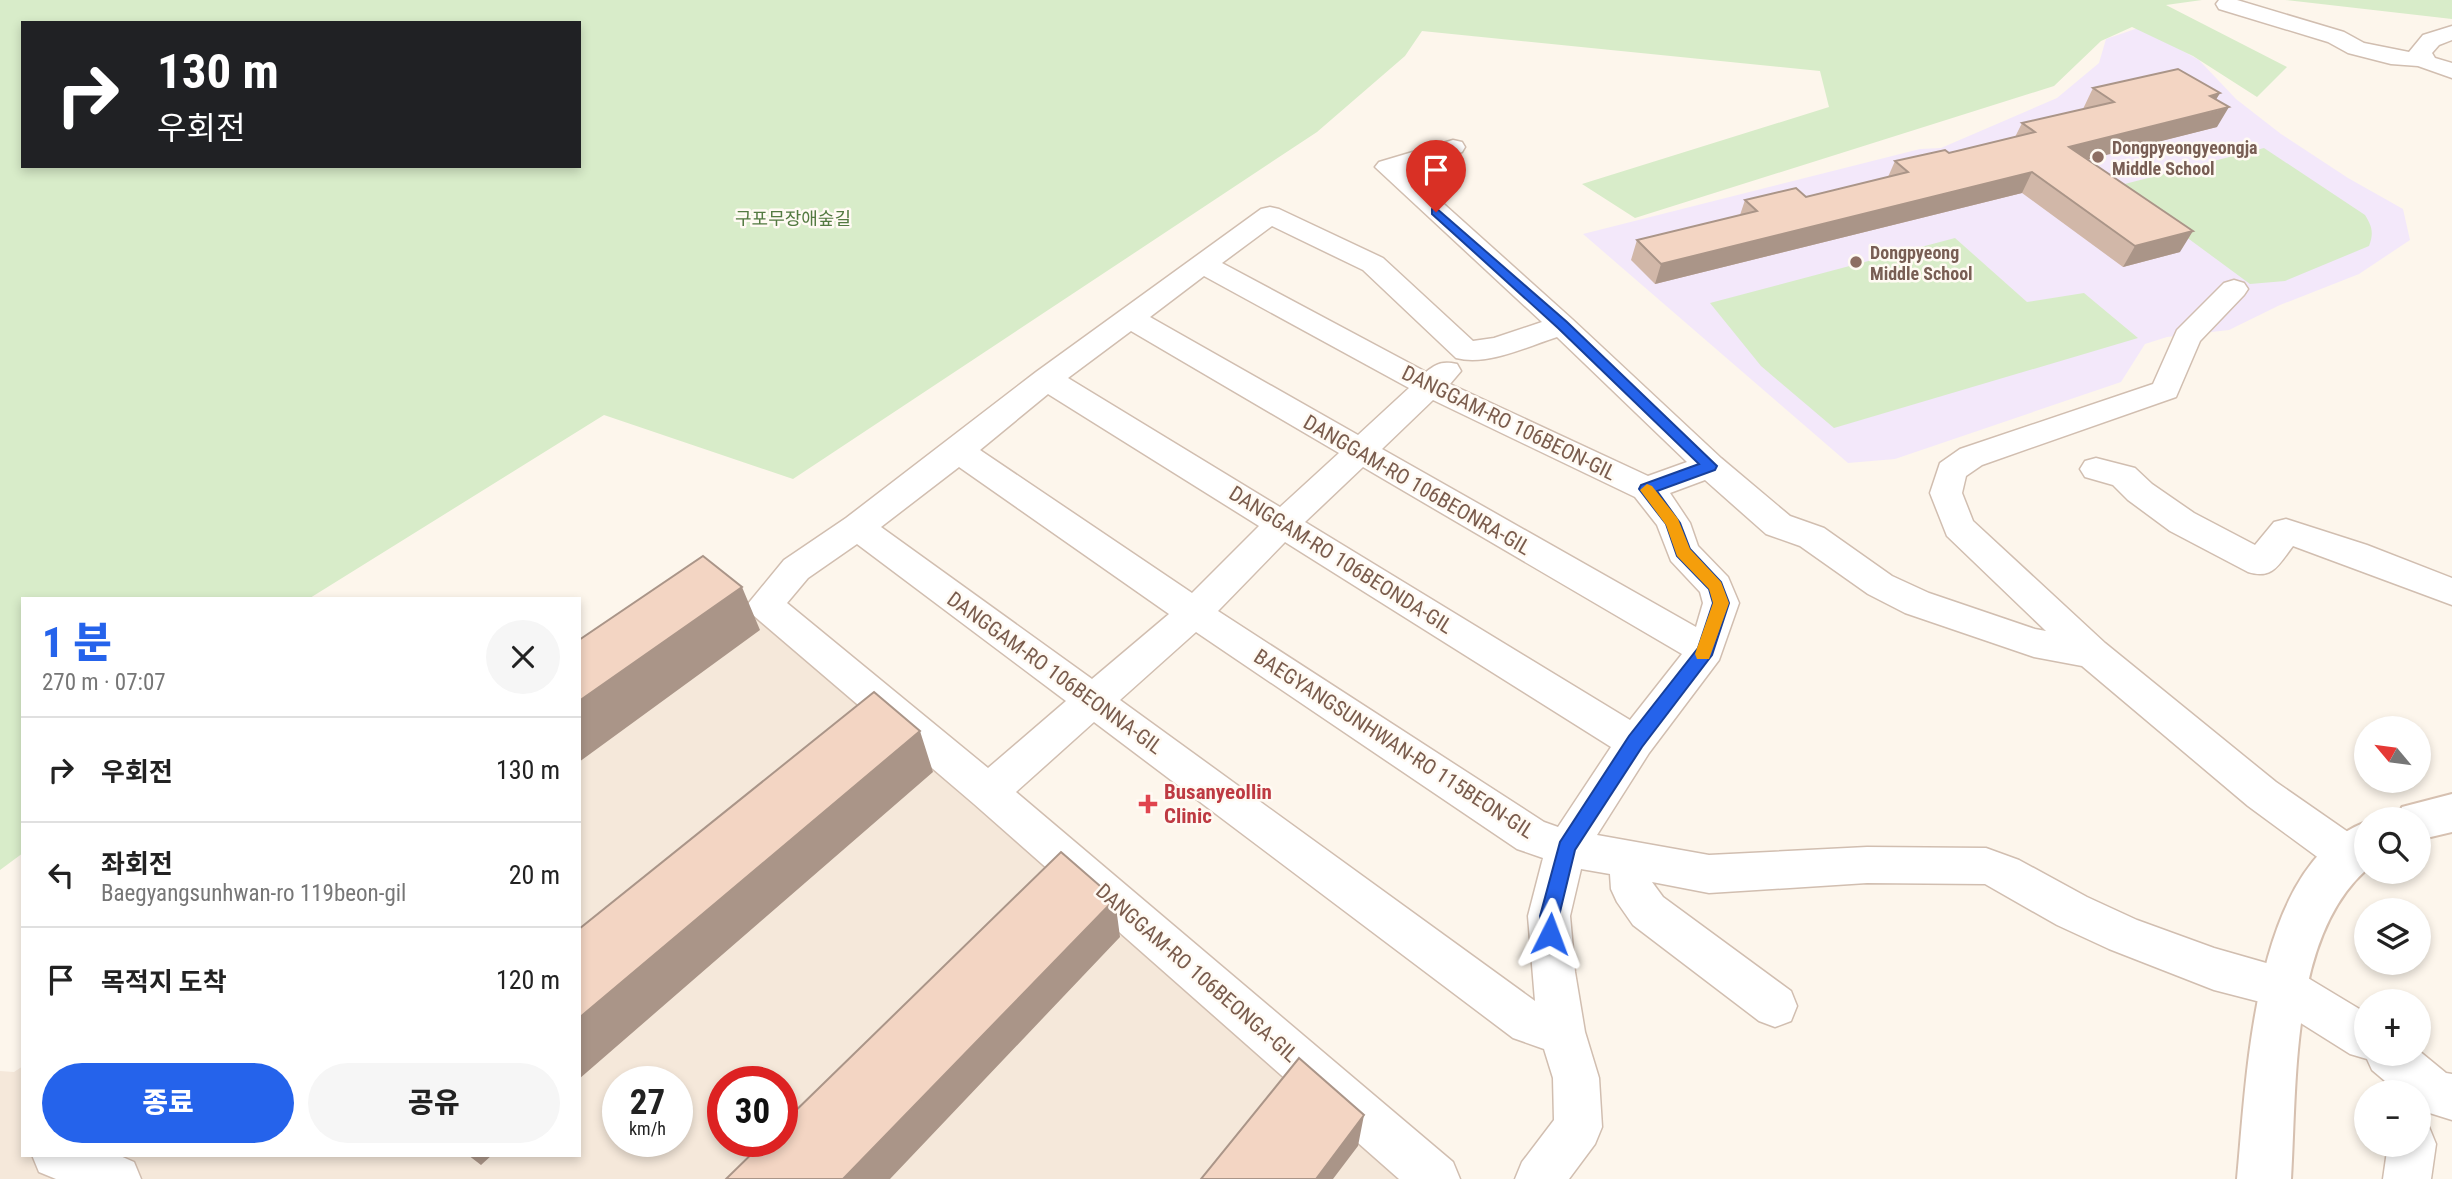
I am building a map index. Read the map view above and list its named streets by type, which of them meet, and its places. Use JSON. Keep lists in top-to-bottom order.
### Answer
{
  "streets": {
    "street": [
      "DANGGAM-RO 106BEON-GIL",
      "DANGGAM-RO 106BEONRA-GIL",
      "DANGGAM-RO 106BEONDA-GIL",
      "DANGGAM-RO 106BEONNA-GIL",
      "BAEGYANGSUNHWAN-RO 115BEON-GIL",
      "DANGGAM-RO 106BEONGA-GIL"
    ]
  },
  "crossings": [
    ["DANGGAM-RO 106BEON-GIL", "DANGGAM-RO 106BEONRA-GIL"],
    ["DANGGAM-RO 106BEON-GIL", "DANGGAM-RO 106BEONDA-GIL"],
    ["DANGGAM-RO 106BEON-GIL", "DANGGAM-RO 106BEONNA-GIL"],
    ["DANGGAM-RO 106BEON-GIL", "BAEGYANGSUNHWAN-RO 115BEON-GIL"],
    ["DANGGAM-RO 106BEONNA-GIL", "DANGGAM-RO 106BEONGA-GIL"]
  ],
  "parks": ["구포무장애숲길"],
  "places": {
    "other": ["Dongpyeongyeongja Middle School", "Dongpyeong Middle School"],
    "health": ["Busanyeollin Clinic"]
  },
  "north": "top left",
  "page": {
    "turn": ["130 m", "우회전"],
    "heading": ["1 분", "270 m · 07:07"],
    "map_buttons": ["+", "−"],
    "list": [
      {
        "name": "우회전",
        "value": "130 m"
      },
      {
        "name": "좌회전",
        "note": "Baegyangsunhwan-ro 119beon-gil",
        "value": "20 m"
      },
      {
        "name": "목적지 도착",
        "value": "120 m"
      }
    ],
    "buttons": ["종료", "공유"],
    "speed": "27 km/h",
    "limit": "30"
  }
}
